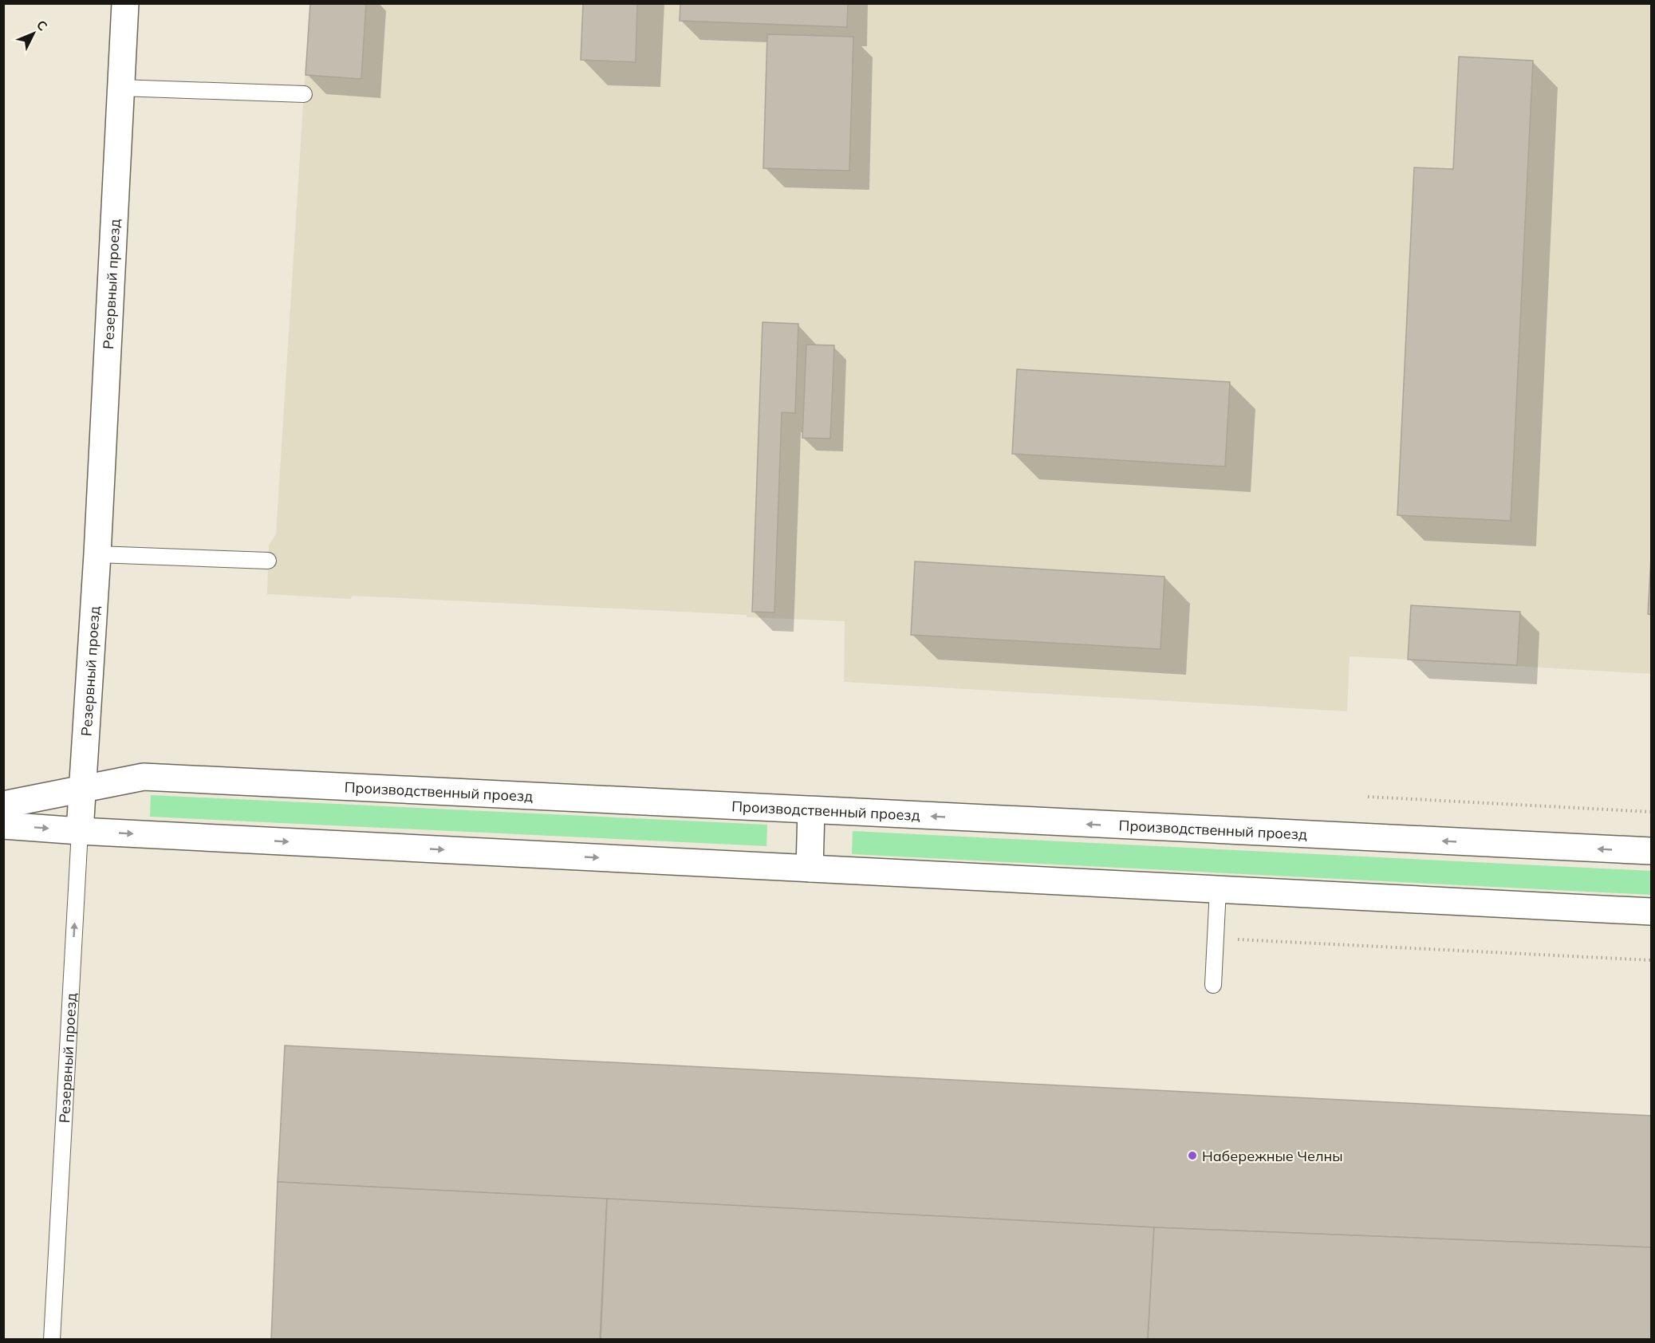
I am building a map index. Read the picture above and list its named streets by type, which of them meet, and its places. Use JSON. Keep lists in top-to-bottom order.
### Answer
{
  "streets": {
    "street": ["Резервный проезд", "Производственный проезд"]
  },
  "crossings": [
    ["Резервный проезд", "Производственный проезд"]
  ],
  "one_way": ["Резервный проезд"],
  "places": ["Набережные Челны"],
  "north": "top right"
}
